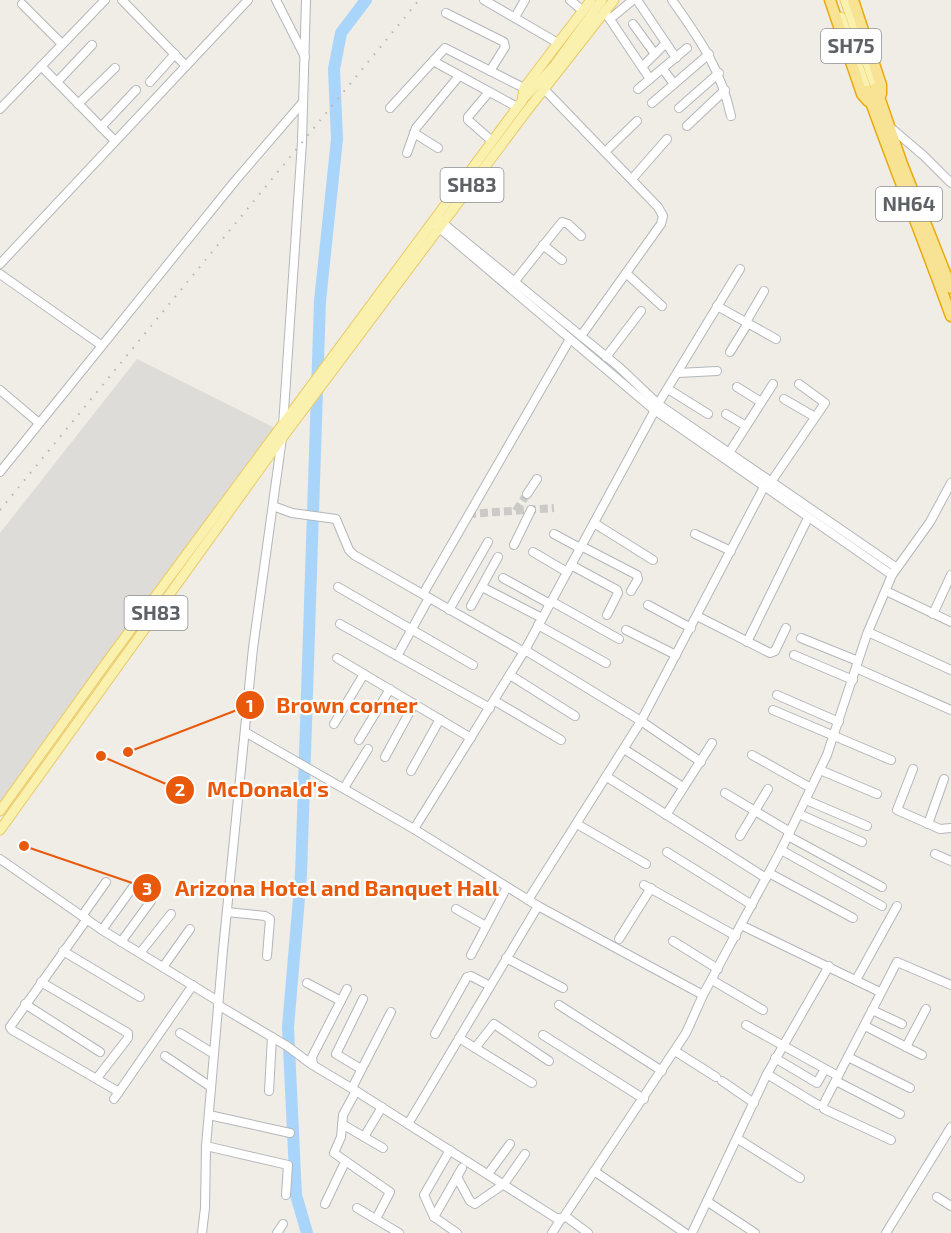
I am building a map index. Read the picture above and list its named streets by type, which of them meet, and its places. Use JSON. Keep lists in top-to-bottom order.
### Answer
{
  "streets": {
    "highway": ["NH64"],
    "main road": ["SH75", "SH83"]
  },
  "crossings": [
    ["SH75", "NH64"]
  ],
  "places": ["Brown corner", "McDonald's", "Arizona Hotel and Banquet Hall"]
}
